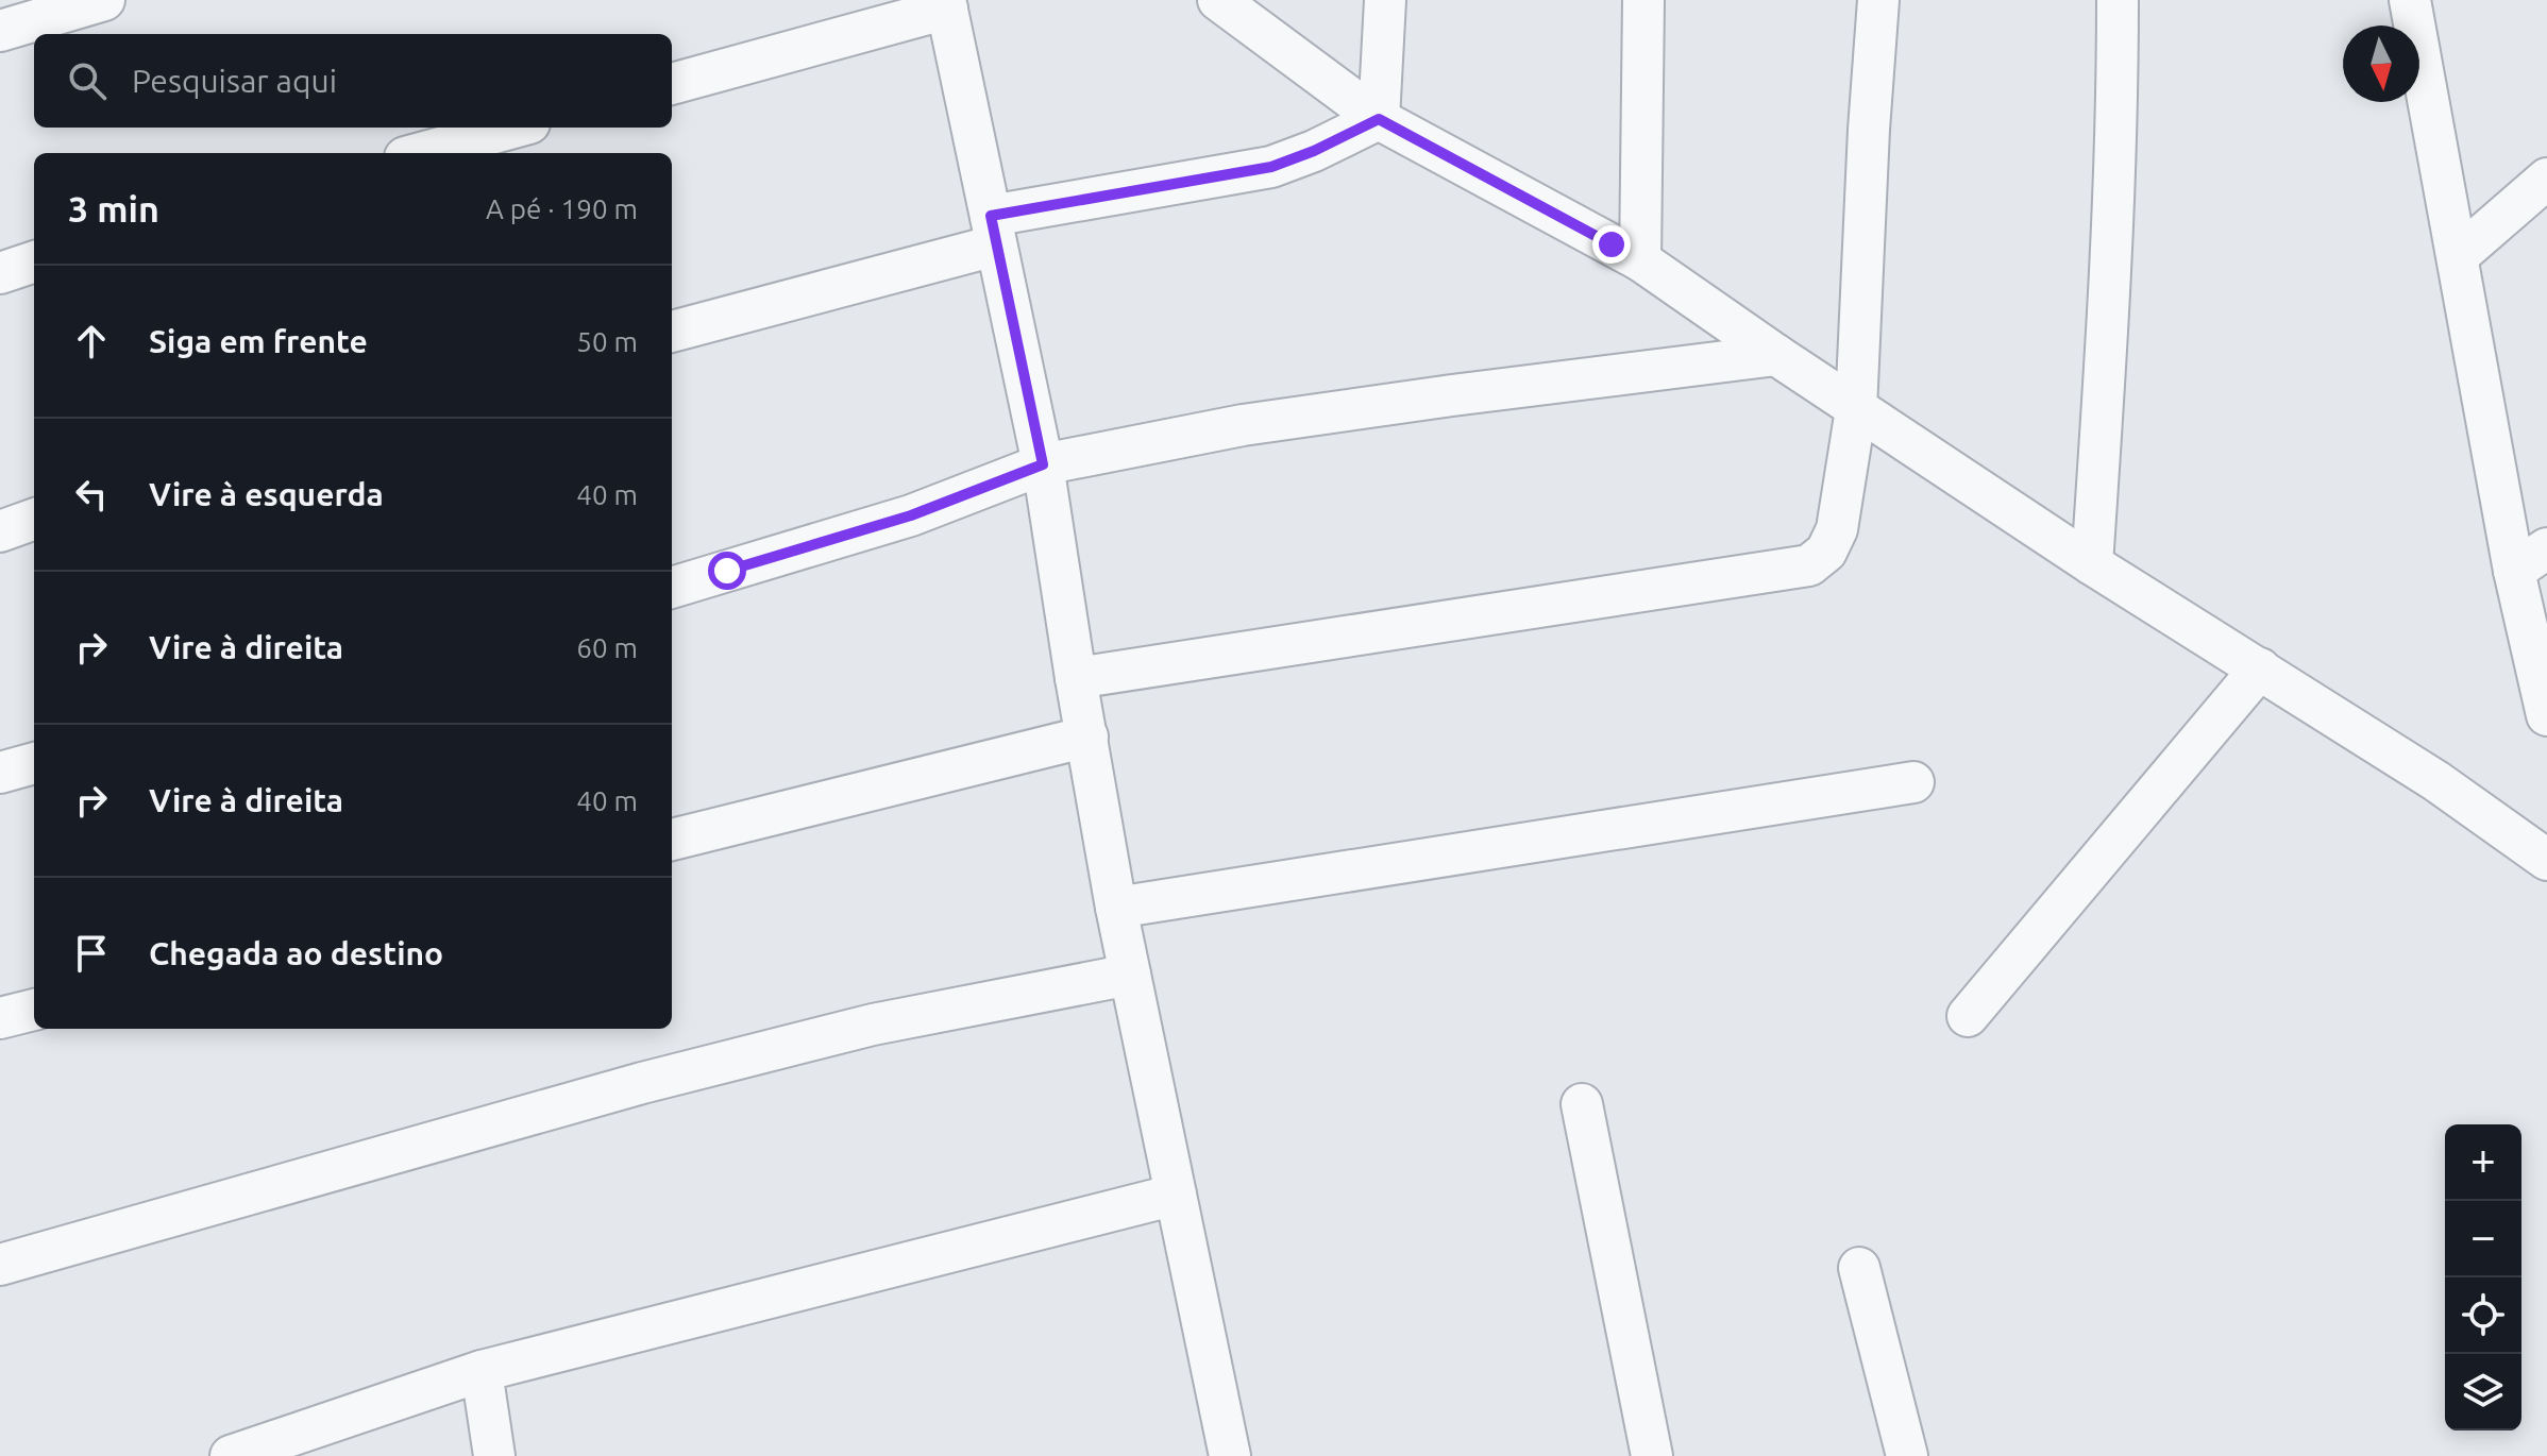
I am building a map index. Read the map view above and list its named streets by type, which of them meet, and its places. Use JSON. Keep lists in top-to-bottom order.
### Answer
{
  "north": "bottom",
  "page": {
    "search": "Pesquisar aqui",
    "heading": ["3 min", "A pé · 190 m"],
    "list": [
      ["Siga em frente", "50 m"],
      ["Vire à esquerda", "40 m"],
      ["Vire à direita", "60 m"],
      ["Vire à direita", "40 m"],
      "Chegada ao destino"
    ],
    "map_buttons": ["+", "−"]
  }
}
